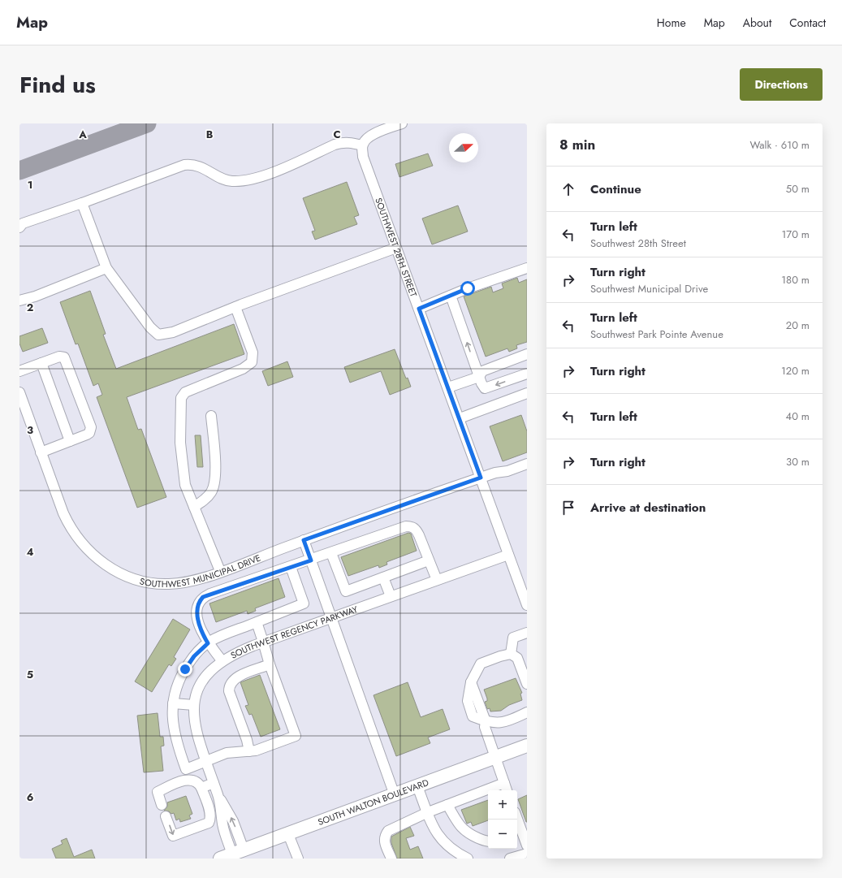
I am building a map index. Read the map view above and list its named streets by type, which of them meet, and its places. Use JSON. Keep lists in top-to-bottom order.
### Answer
{
  "streets": {
    "main road": ["SOUTH WALTON BOULEVARD"],
    "street": ["SOUTHWEST 28TH STREET", "SOUTHWEST MUNICIPAL DRIVE", "SOUTHWEST REGENCY PARKWAY"]
  },
  "crossings": [
    ["SOUTHWEST 28TH STREET", "SOUTHWEST MUNICIPAL DRIVE"],
    ["SOUTHWEST 28TH STREET", "SOUTHWEST REGENCY PARKWAY"],
    ["SOUTHWEST REGENCY PARKWAY", "SOUTH WALTON BOULEVARD"]
  ],
  "north": "right",
  "page": {
    "header": "Map",
    "nav": [
      "Home",
      "Map",
      "About",
      "Contact"
    ],
    "title": "Find us",
    "buttons": "Directions",
    "heading": ["8 min", "Walk · 610 m"],
    "list": [
      ["Continue", "50 m"],
      ["Turn left", "Southwest 28th Street", "170 m"],
      ["Turn right", "Southwest Municipal Drive", "180 m"],
      ["Turn left", "Southwest Park Pointe Avenue", "20 m"],
      ["Turn right", "120 m"],
      ["Turn left", "40 m"],
      ["Turn right", "30 m"],
      "Arrive at destination"
    ],
    "map_buttons": ["+", "−"]
  },
  "grid": {
    "columns": ["A", "B", "C"],
    "rows": [
      "1",
      "2",
      "3",
      "4",
      "5",
      "6"
    ]
  }
}
